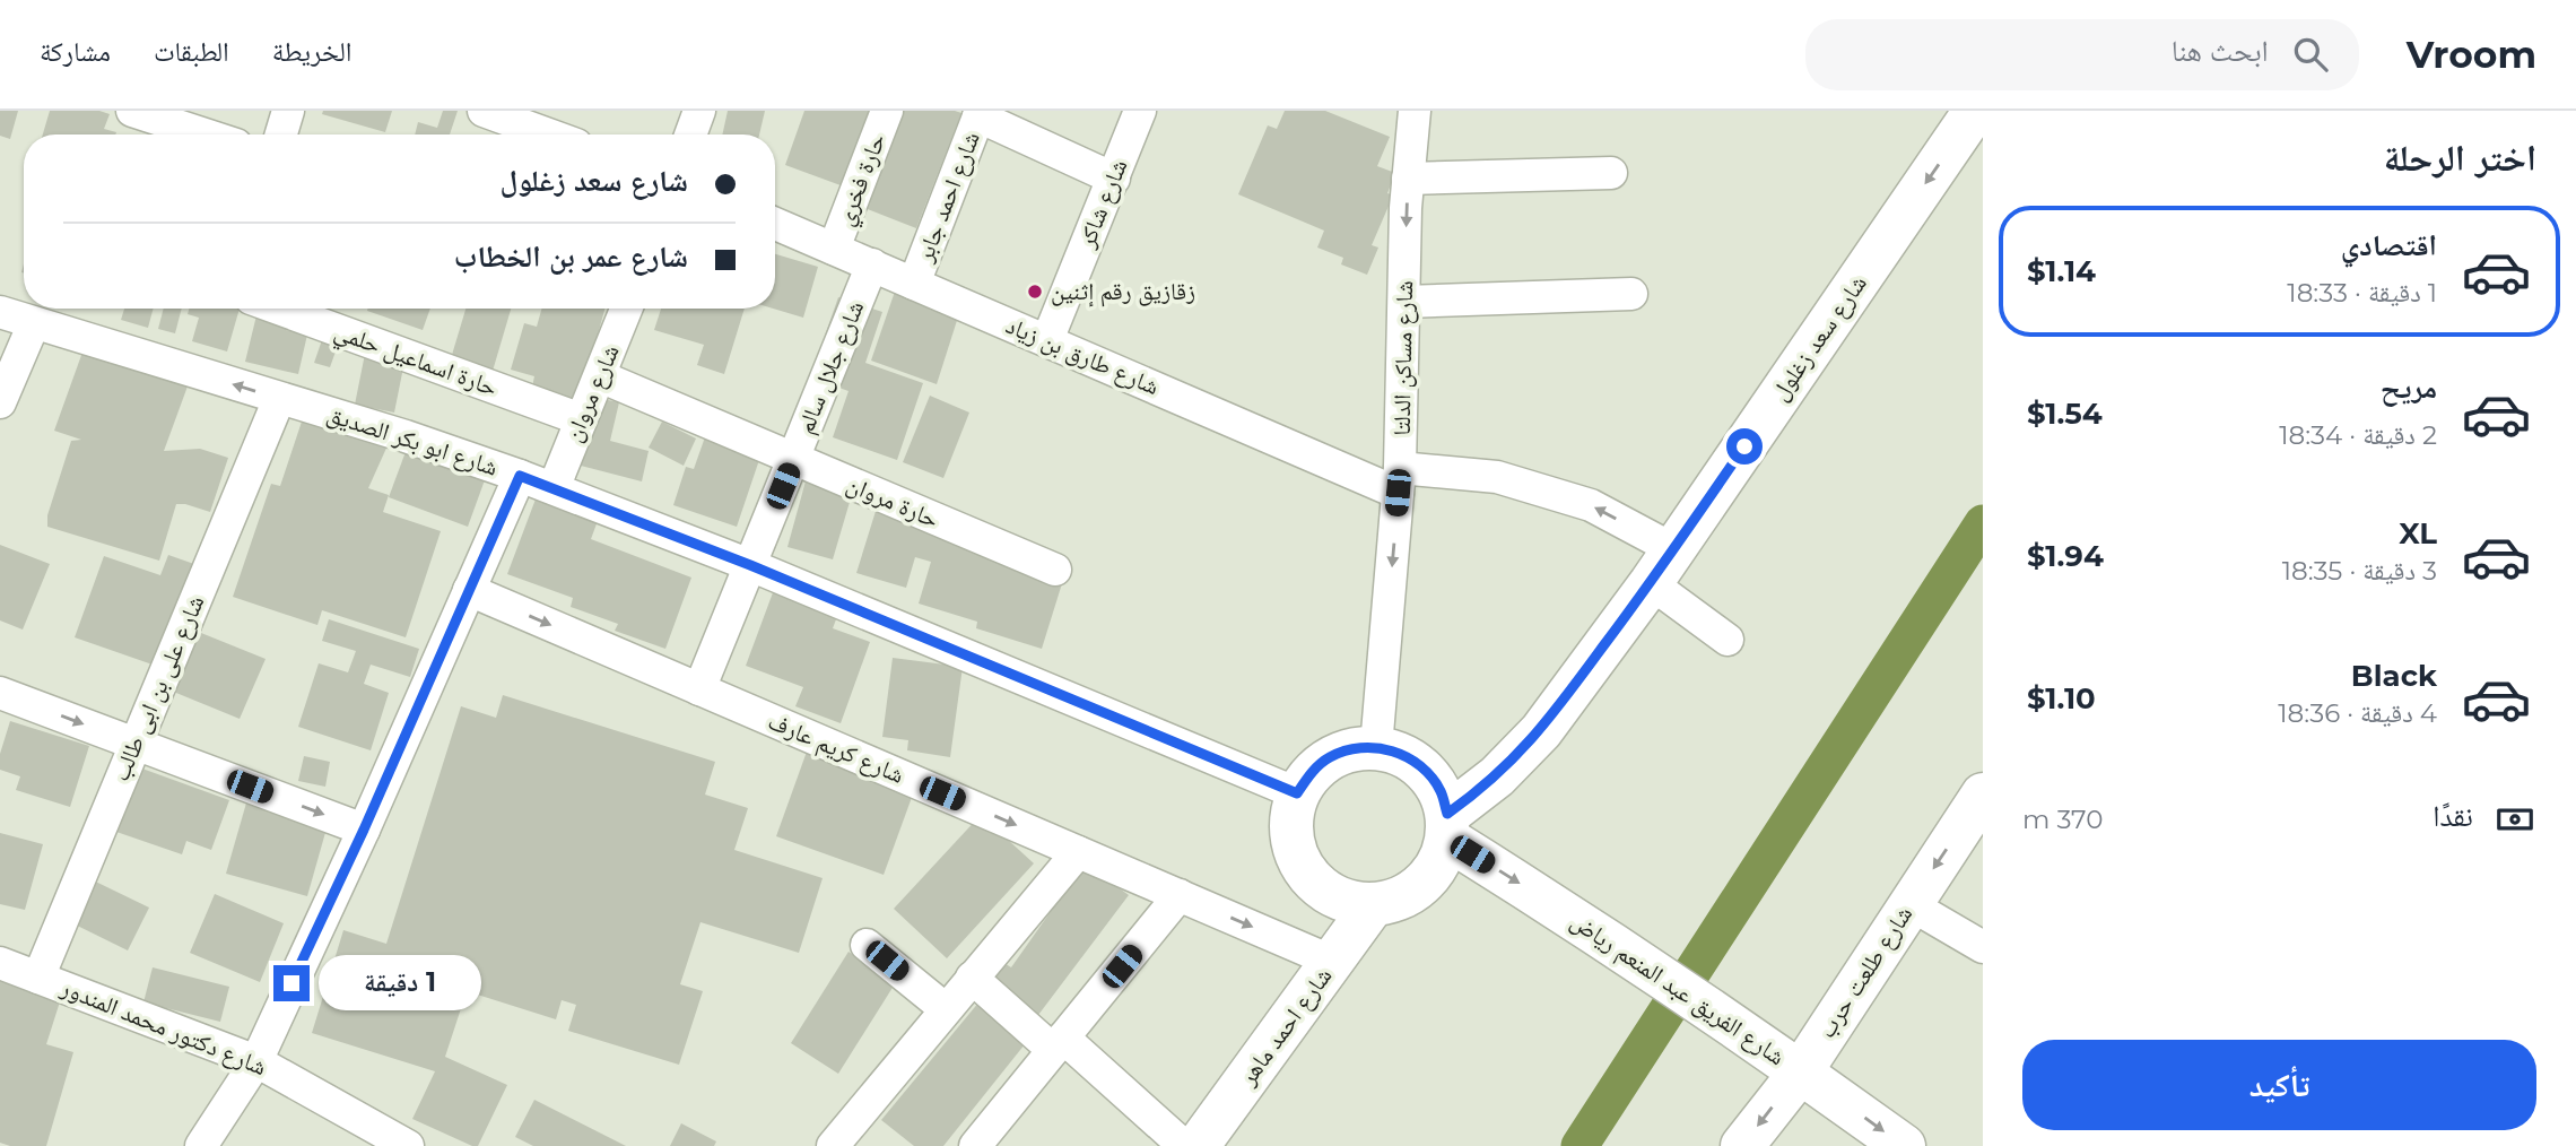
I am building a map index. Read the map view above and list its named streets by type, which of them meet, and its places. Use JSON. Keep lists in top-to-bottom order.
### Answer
{
  "streets": {
    "main road": [
      "شارع سعد زغلول",
      "شارع طلعت حرب",
      "شارع الفريق عبد المنعم رياض",
      "شارع احمد ماهر"
    ],
    "street": [
      "حارة فخري",
      "شارع احمد جابر",
      "شارع شاكر",
      "شارع طارق بن زياد",
      "شارع مساكن الدلتا",
      "حارة اسماعيل حلمي",
      "شارع جلال سالم",
      "شارع مروان",
      "شارع ابو بكر الصديق",
      "حارة مروان",
      "شارع على بن ابى طالب",
      "شارع كريم عارف",
      "شارع دكتور محمد المندور"
    ]
  },
  "crossings": [
    ["حارة فخري", "شارع طارق بن زياد"],
    ["شارع احمد جابر", "شارع طارق بن زياد"],
    ["شارع شاكر", "شارع طارق بن زياد"],
    ["شارع سعد زغلول", "شارع طارق بن زياد"],
    ["شارع سعد زغلول", "شارع مساكن الدلتا"],
    ["شارع سعد زغلول", "شارع ابو بكر الصديق"],
    ["شارع سعد زغلول", "شارع الفريق عبد المنعم رياض"],
    ["شارع سعد زغلول", "شارع احمد ماهر"],
    ["شارع طارق بن زياد", "شارع مساكن الدلتا"],
    ["شارع طارق بن زياد", "شارع جلال سالم"],
    ["شارع مساكن الدلتا", "شارع ابو بكر الصديق"],
    ["شارع مساكن الدلتا", "شارع الفريق عبد المنعم رياض"],
    ["شارع مساكن الدلتا", "شارع احمد ماهر"],
    ["حارة اسماعيل حلمي", "شارع مروان"],
    ["شارع جلال سالم", "شارع ابو بكر الصديق"],
    ["شارع جلال سالم", "حارة مروان"],
    ["شارع جلال سالم", "شارع كريم عارف"],
    ["شارع مروان", "شارع ابو بكر الصديق"],
    ["شارع مروان", "حارة مروان"],
    ["شارع ابو بكر الصديق", "شارع على بن ابى طالب"],
    ["شارع ابو بكر الصديق", "شارع الفريق عبد المنعم رياض"],
    ["شارع ابو بكر الصديق", "شارع احمد ماهر"],
    ["شارع على بن ابى طالب", "شارع دكتور محمد المندور"],
    ["شارع كريم عارف", "شارع احمد ماهر"],
    ["شارع طلعت حرب", "شارع الفريق عبد المنعم رياض"],
    ["شارع الفريق عبد المنعم رياض", "شارع احمد ماهر"]
  ],
  "one_way": [
    "شارع سعد زغلول",
    "شارع مساكن الدلتا",
    "شارع طلعت حرب",
    "شارع الفريق عبد المنعم رياض"
  ],
  "places": ["زقازيق رقم إثنين"],
  "page": {
    "header": "Vroom",
    "search": "ابحث هنا",
    "nav": ["الخريطة", "الطبقات", "مشاركة"],
    "heading": "اختر الرحلة",
    "banner": ["شارع سعد زغلول", "شارع عمر بن الخطاب"],
    "list": [
      {
        "name": "اقتصادي",
        "note": "1 دقيقة · 18:33",
        "value": "$1.14"
      },
      {
        "name": "مريح",
        "note": "2 دقيقة · 18:34",
        "value": "$1.54"
      },
      {
        "name": "XL",
        "note": "3 دقيقة · 18:35",
        "value": "$1.94"
      },
      {
        "name": "Black",
        "note": "4 دقيقة · 18:36",
        "value": "$1.10"
      }
    ],
    "pay": ["نقدًا", "370 m"],
    "bubble": "1 دقيقة",
    "buttons": "تأكيد"
  }
}
